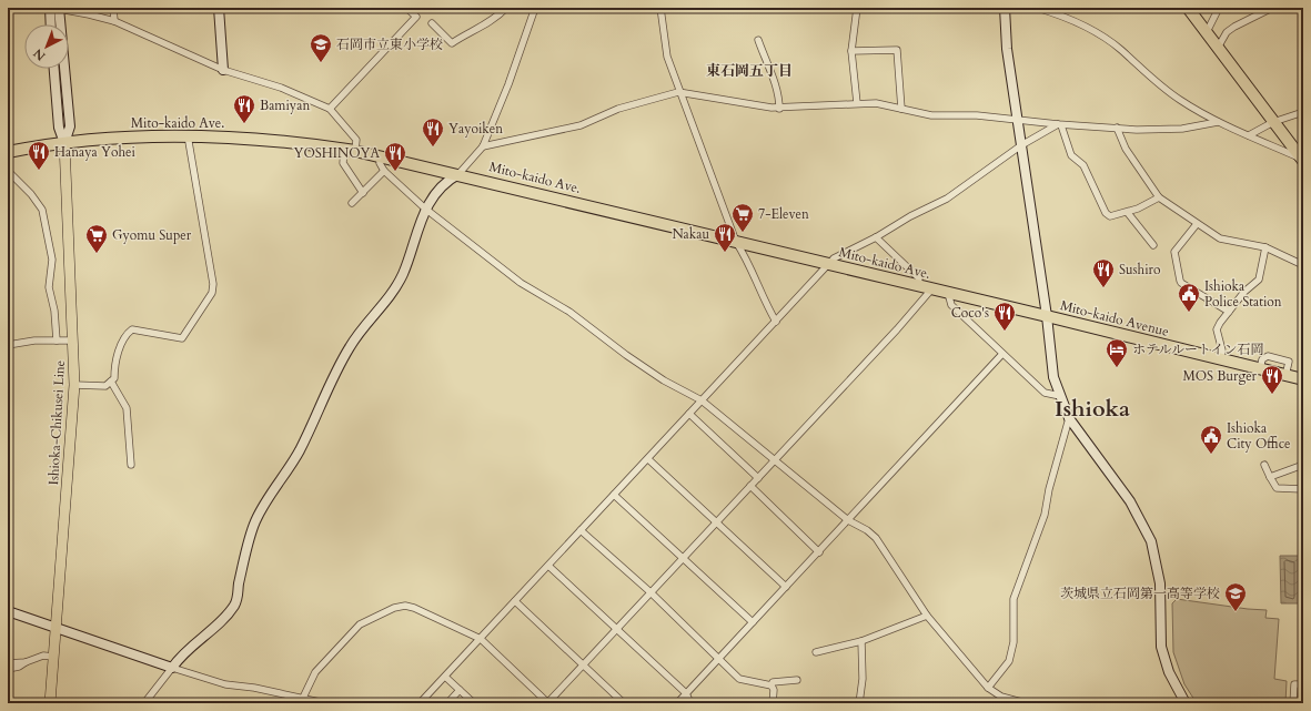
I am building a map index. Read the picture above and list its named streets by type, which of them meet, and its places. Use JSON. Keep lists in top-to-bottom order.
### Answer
{
  "streets": {
    "highway": ["Mito-kaido Ave.", "Mito-kaido Avenue"],
    "main road": ["Ishioka-Chikusei Line"]
  },
  "crossings": [
    ["Mito-kaido Ave.", "Mito-kaido Avenue"],
    ["Mito-kaido Ave.", "Ishioka-Chikusei Line"]
  ],
  "districts": ["東石岡五丁目", "Ishioka"],
  "places": {
    "school or university": ["石岡市立東小学校", "茨城県立石岡第一高等学校"],
    "restaurant": [
      "Bamiyan",
      "Yayoiken",
      "Hanaya Yohei",
      "YOSHINOYA",
      "Nakau",
      "Sushiro",
      "Coco's",
      "MOS Burger"
    ],
    "supermarket": ["7-Eleven", "Gyomu Super"],
    "public building": ["Ishioka Police Station", "Ishioka City Office"],
    "hotel": ["ホテルルートイン石岡"]
  },
  "north": "bottom left"
}
